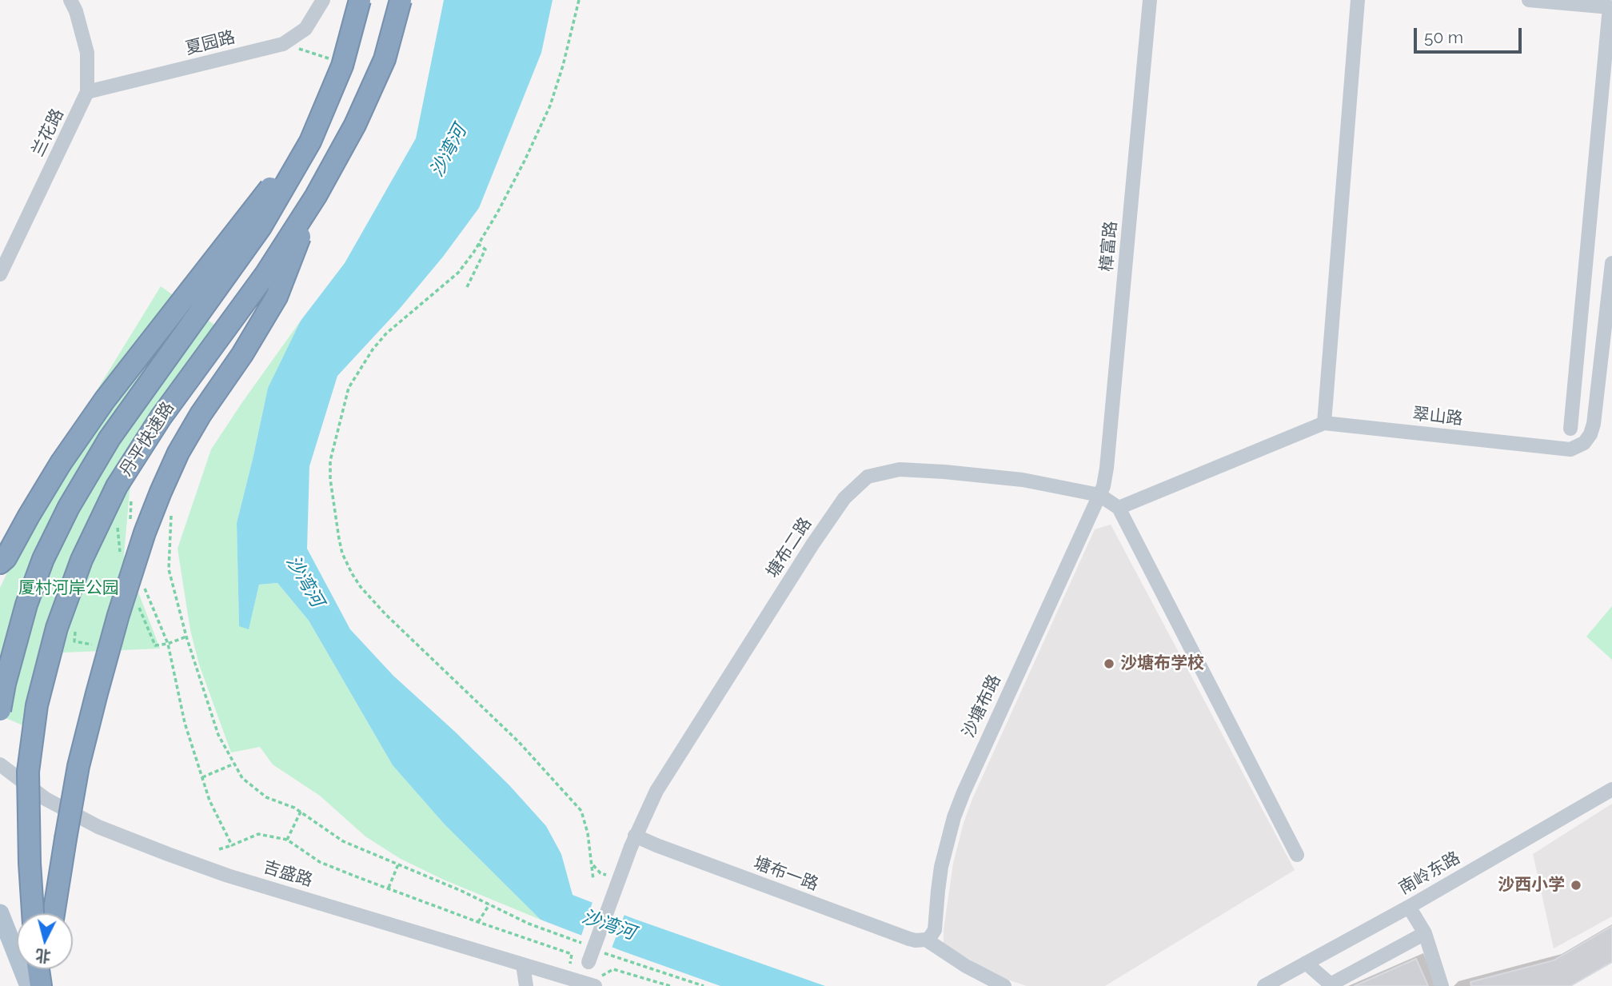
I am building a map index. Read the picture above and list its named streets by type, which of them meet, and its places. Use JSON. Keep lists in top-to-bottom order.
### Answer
{
  "streets": {
    "highway": ["丹平快速路"],
    "street": [
      "夏园路",
      "兰花路",
      "樟富路",
      "翠山路",
      "塘布二路",
      "沙塘布路",
      "南岭东路",
      "吉盛路",
      "塘布一路"
    ]
  },
  "crossings": [
    ["夏园路", "兰花路"],
    ["樟富路", "塘布二路"],
    ["樟富路", "沙塘布路"],
    ["塘布二路", "沙塘布路"],
    ["塘布二路", "吉盛路"],
    ["塘布二路", "塘布一路"],
    ["沙塘布路", "塘布一路"]
  ],
  "water": ["沙湾河"],
  "parks": ["厦村河岸公园"],
  "places": ["沙塘布学校", "沙西小学"],
  "scale_bar": "50 m",
  "north": "bottom"
}
